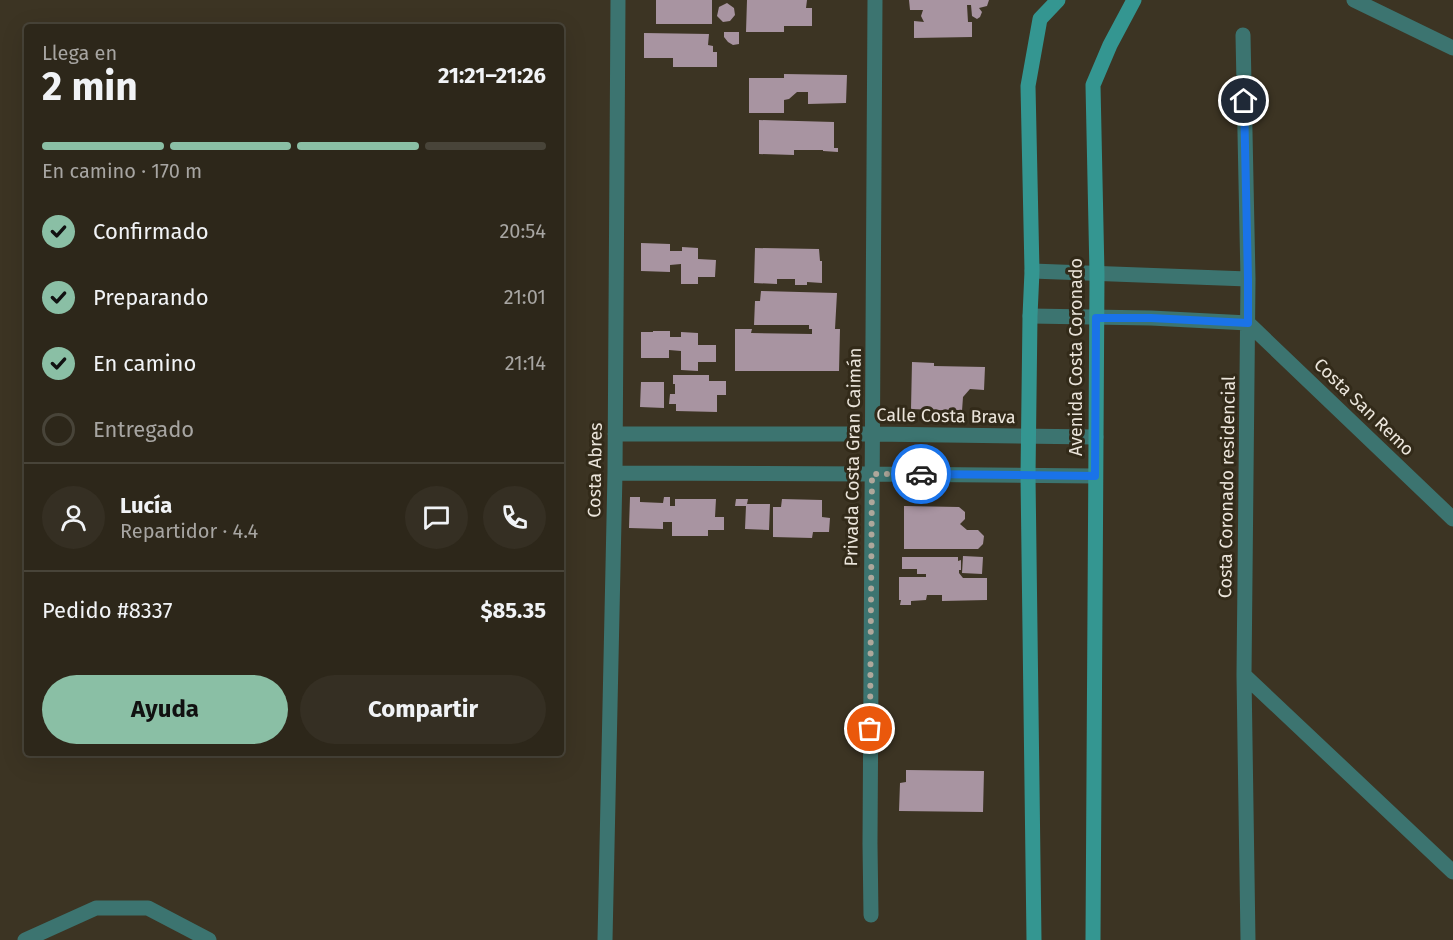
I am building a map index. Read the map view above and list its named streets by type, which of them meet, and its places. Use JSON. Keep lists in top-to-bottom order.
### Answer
{
  "streets": {
    "street": [
      "Avenida Costa Coronado",
      "Costa San Remo",
      "Calle Costa Brava",
      "Privada Costa Gran Caimán",
      "Costa Abres",
      "Costa Coronado residencial"
    ]
  },
  "crossings": [
    ["Avenida Costa Coronado", "Calle Costa Brava"],
    ["Costa San Remo", "Costa Coronado residencial"],
    ["Calle Costa Brava", "Privada Costa Gran Caimán"],
    ["Calle Costa Brava", "Costa Abres"]
  ],
  "page": {
    "heading": ["2 min", "Llega en", "21:21–21:26"],
    "panel": [
      "Lucía",
      "Repartidor · 4.4",
      "Pedido #8337",
      "$85.35"
    ],
    "bar": "En camino · 170 m",
    "list": [
      ["Confirmado", "20:54"],
      ["Preparando", "21:01"],
      ["En camino", "21:14"],
      "Entregado"
    ],
    "buttons": ["Ayuda", "Compartir"]
  }
}
